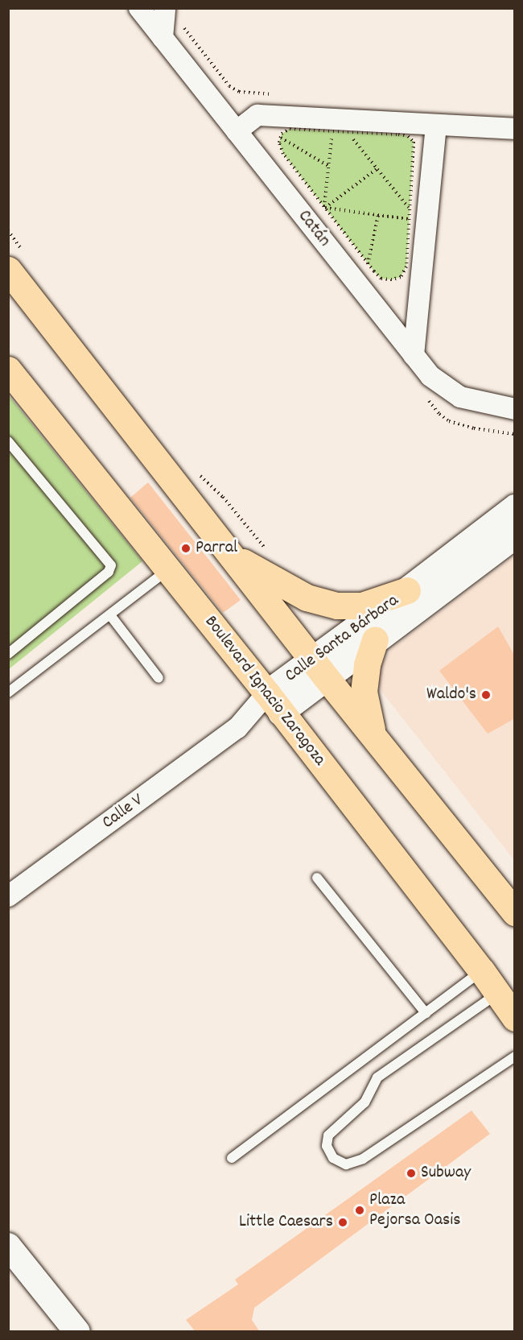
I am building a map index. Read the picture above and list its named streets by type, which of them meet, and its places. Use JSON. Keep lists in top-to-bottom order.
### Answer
{
  "streets": {
    "main road": ["Boulevard Ignacio Zaragoza"],
    "street": ["Catán", "Calle Santa Bárbara", "Calle V"]
  },
  "crossings": [
    ["Calle Santa Bárbara", "Boulevard Ignacio Zaragoza"],
    ["Calle Santa Bárbara", "Calle V"]
  ],
  "places": [
    "Parral",
    "Waldo's",
    "Subway",
    "Plaza Pejorsa Oasis",
    "Little Caesars"
  ]
}
